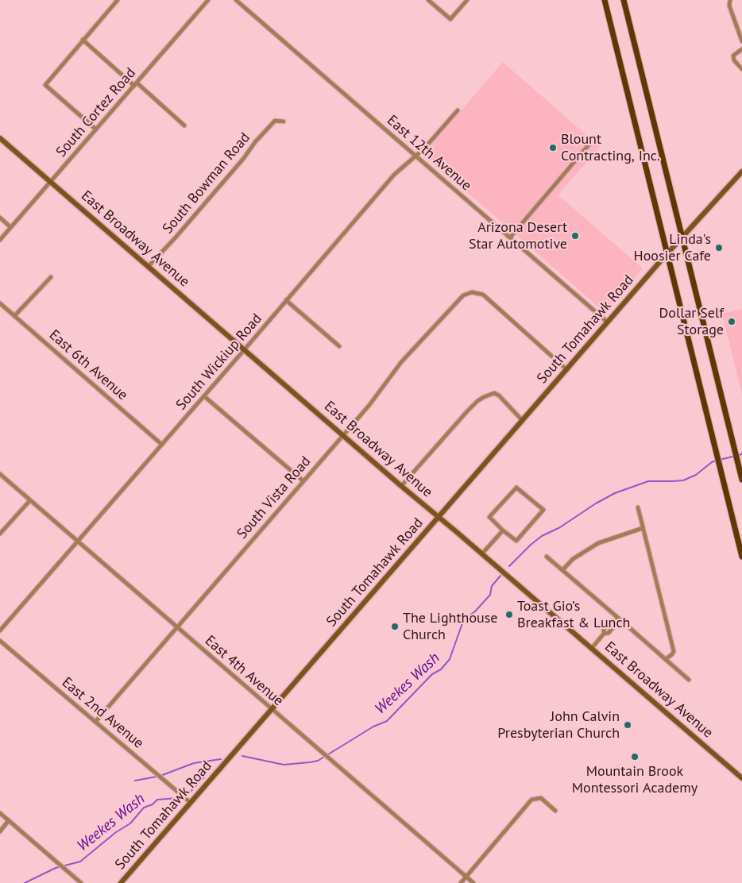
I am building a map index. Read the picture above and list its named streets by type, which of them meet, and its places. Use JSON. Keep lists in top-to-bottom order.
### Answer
{
  "streets": {
    "main road": ["East Broadway Avenue", "South Tomahawk Road"],
    "street": [
      "South Cortez Road",
      "East 12th Avenue",
      "South Bowman Road",
      "South Wickiup Road",
      "East 6th Avenue",
      "South Vista Road",
      "East 4th Avenue",
      "East 2nd Avenue"
    ]
  },
  "crossings": [
    ["South Cortez Road", "East Broadway Avenue"],
    ["East 12th Avenue", "South Tomahawk Road"],
    ["East 12th Avenue", "South Wickiup Road"],
    ["South Bowman Road", "East Broadway Avenue"],
    ["East Broadway Avenue", "South Tomahawk Road"],
    ["East Broadway Avenue", "South Wickiup Road"],
    ["East Broadway Avenue", "South Vista Road"],
    ["South Tomahawk Road", "South Vista Road"],
    ["South Tomahawk Road", "East 4th Avenue"],
    ["South Tomahawk Road", "East 2nd Avenue"],
    ["South Wickiup Road", "East 6th Avenue"],
    ["South Wickiup Road", "East 4th Avenue"],
    ["South Vista Road", "East 4th Avenue"],
    ["South Vista Road", "East 2nd Avenue"]
  ],
  "water": ["Weekes Wash"],
  "places": [
    "Blount Contracting, Inc.",
    "Arizona Desert Star Automotive",
    "Linda's Hoosier Cafe",
    "Dollar Self Storage",
    "Toast Gio’s Breakfast & Lunch",
    "The Lighthouse Church",
    "John Calvin Presbyterian Church",
    "Mountain Brook Montessori Academy"
  ]
}
